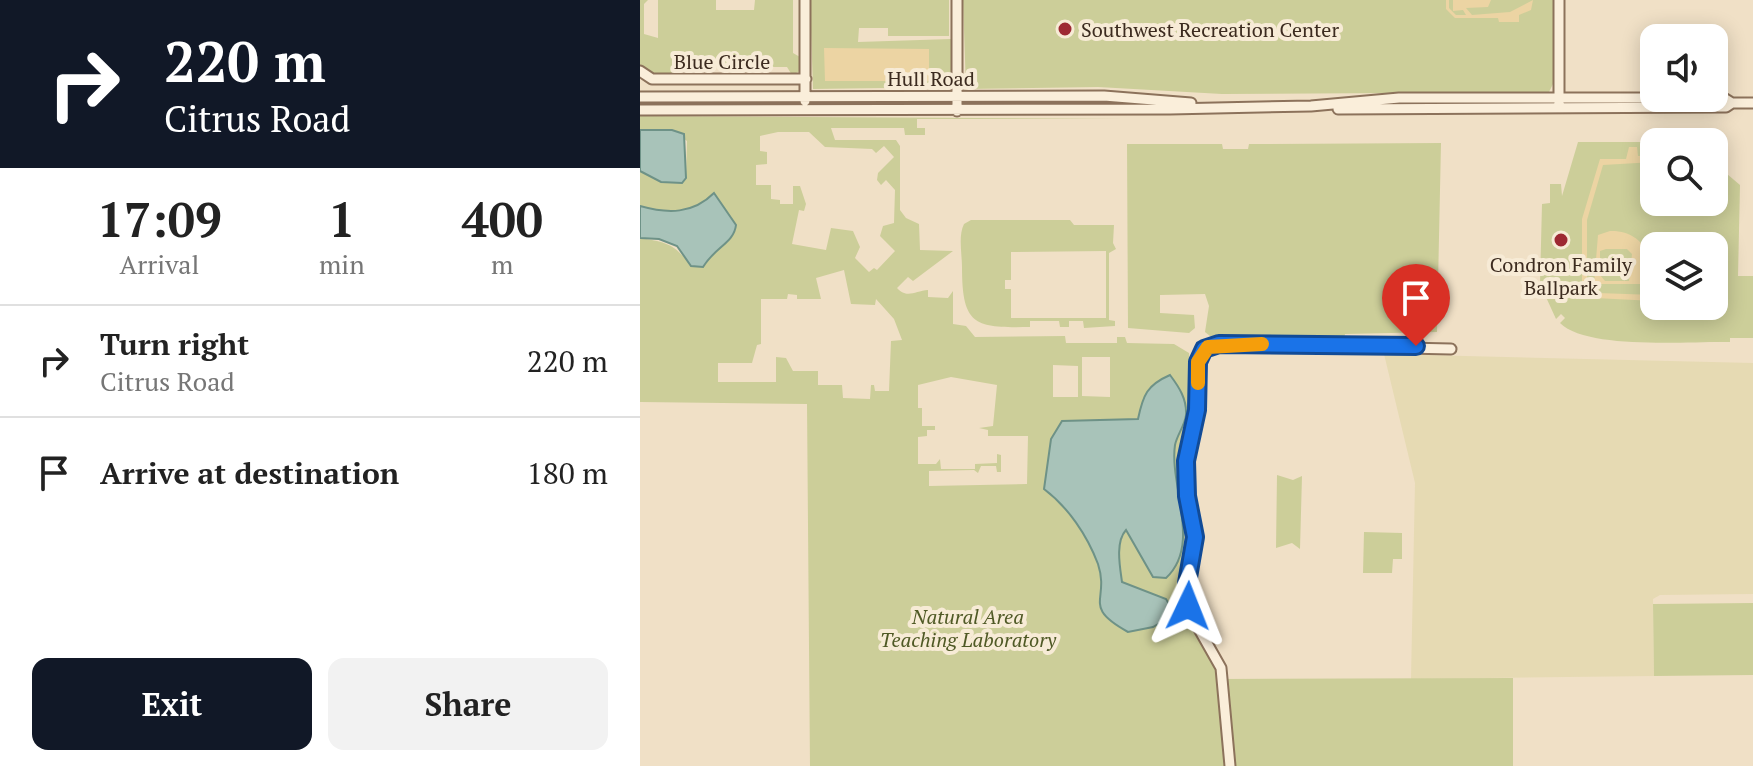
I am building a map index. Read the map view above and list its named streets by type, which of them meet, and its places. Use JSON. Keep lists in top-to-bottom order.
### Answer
{
  "streets": {
    "street": ["Blue Circle", "Hull Road"]
  },
  "parks": ["Natural Area Teaching Laboratory"],
  "places": ["Southwest Recreation Center", "Condron Family Ballpark"],
  "page": {
    "turn": ["220 m", "Citrus Road"],
    "eta": [
      "17:09",
      "Arrival",
      "1",
      "min",
      "400",
      "m"
    ],
    "list": [
      {
        "name": "Turn right",
        "note": "Citrus Road",
        "value": "220 m"
      },
      {
        "name": "Arrive at destination",
        "value": "180 m"
      }
    ],
    "buttons": ["Exit", "Share"]
  }
}
